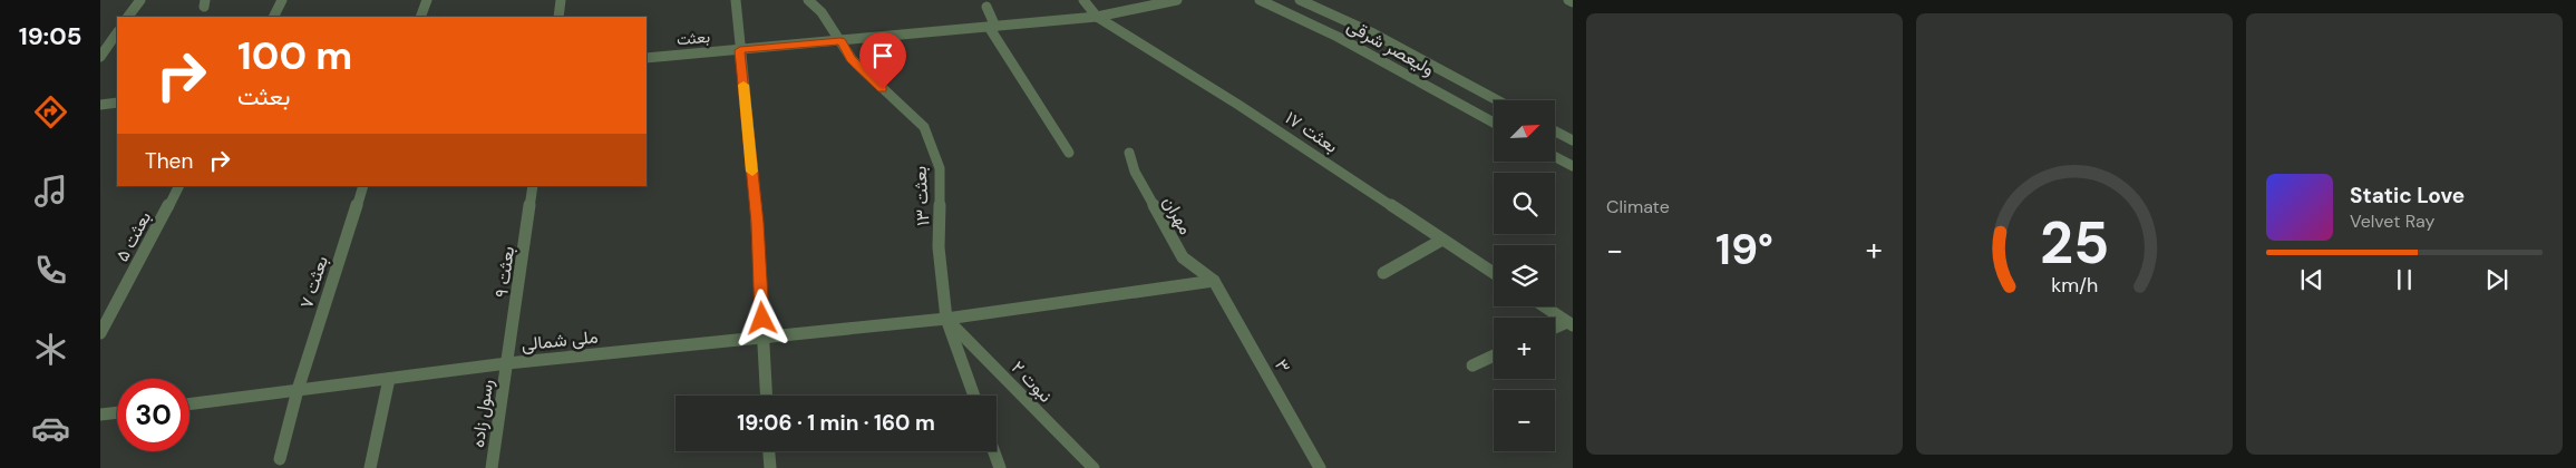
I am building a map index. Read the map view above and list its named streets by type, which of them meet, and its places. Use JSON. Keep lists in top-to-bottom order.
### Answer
{
  "streets": {
    "street": [
      "بعثت",
      "ولیعصر شرقی",
      "بعثت ۱۷",
      "بعثت ۱۳",
      "مهران",
      "بعثت ۵",
      "بعثت ۹",
      "بعثت ۷",
      "ملی شمالی",
      "۳",
      "نبوت ۲",
      "رسول زاده"
    ]
  },
  "crossings": [
    ["بعثت", "بعثت ۱۷"],
    ["بعثت", "بعثت ۱۳"],
    ["بعثت ۱۳", "ملی شمالی"],
    ["بعثت ۱۳", "نبوت ۲"],
    ["مهران", "ملی شمالی"],
    ["مهران", "۳"],
    ["بعثت ۹", "ملی شمالی"],
    ["بعثت ۹", "رسول زاده"],
    ["بعثت ۷", "ملی شمالی"],
    ["ملی شمالی", "۳"],
    ["ملی شمالی", "نبوت ۲"],
    ["ملی شمالی", "رسول زاده"]
  ],
  "north": "top right",
  "page": {
    "tabs": "19:05",
    "tile": "Climate",
    "turn": ["100 m", "بعثت"],
    "map_buttons": ["+", "−"],
    "then": "Then",
    "song": ["Static Love", "Velvet Ray"],
    "heat": ["−", "19°", "+"],
    "limit": "30",
    "trip": "19:06 · 1 min · 160 m",
    "gauge": ["25", "km/h"]
  }
}
